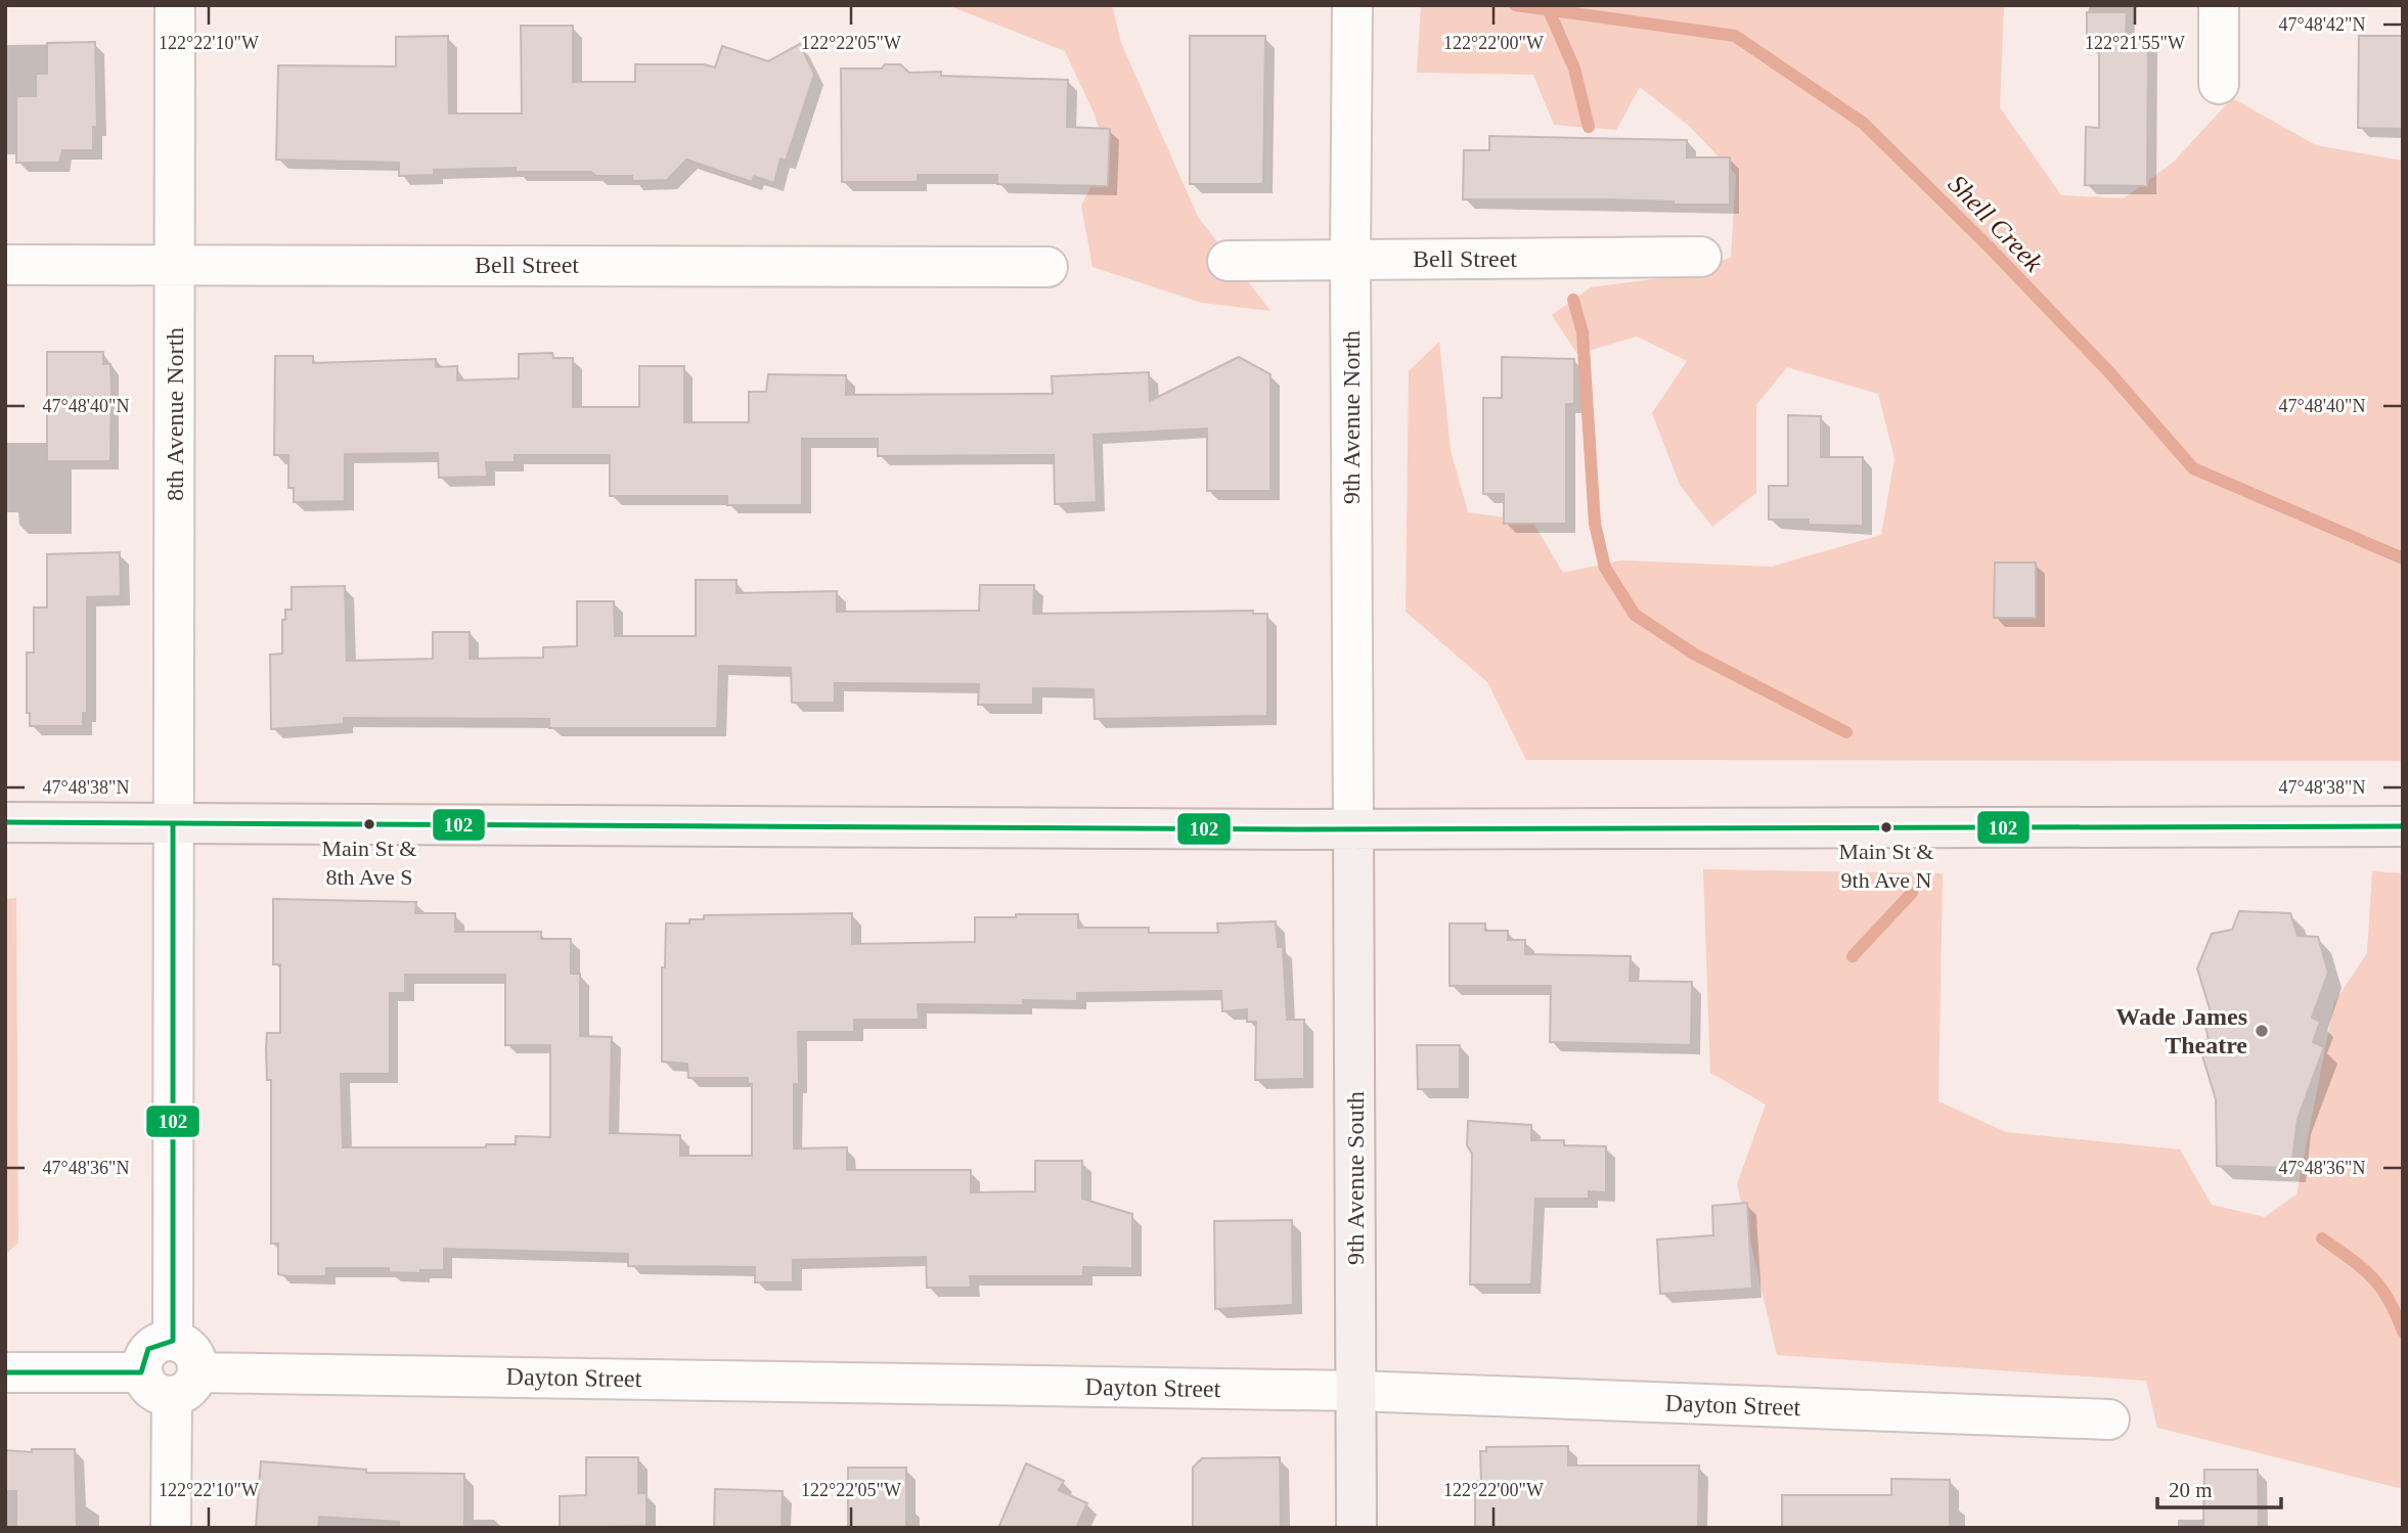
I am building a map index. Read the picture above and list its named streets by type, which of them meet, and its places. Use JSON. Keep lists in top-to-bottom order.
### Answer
{
  "streets": {
    "main road": ["9th Avenue South"],
    "street": [
      "Bell Street",
      "8th Avenue North",
      "9th Avenue North",
      "Dayton Street"
    ]
  },
  "crossings": [
    ["Bell Street", "8th Avenue North"],
    ["Bell Street", "9th Avenue North"],
    ["8th Avenue North", "Dayton Street"],
    ["9th Avenue North", "9th Avenue South"],
    ["9th Avenue South", "Dayton Street"]
  ],
  "water": ["Shell Creek"],
  "places": ["Main St & 8th Ave S", "Main St & 9th Ave N", "Wade James Theatre"],
  "lines": ["transit line 102"],
  "scale_bar": "20 m",
  "coordinates": [
    "47°48'42\"N",
    "122°22'10\"W",
    "122°22'05\"W",
    "122°22'00\"W",
    "122°21'55\"W",
    "47°48'40\"N",
    "47°48'38\"N",
    "47°48'36\"N"
  ]
}
